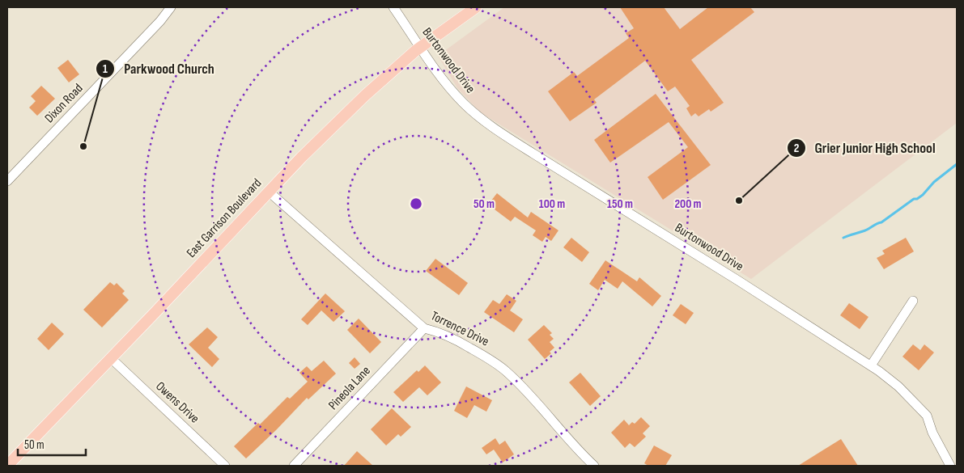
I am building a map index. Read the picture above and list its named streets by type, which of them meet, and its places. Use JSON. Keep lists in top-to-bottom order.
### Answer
{
  "streets": {
    "main road": ["East Garrison Boulevard"],
    "street": [
      "Burtonwood Drive",
      "Dixon Road",
      "Torrence Drive",
      "Pineola Lane",
      "Owens Drive"
    ]
  },
  "crossings": [
    ["Burtonwood Drive", "East Garrison Boulevard"],
    ["East Garrison Boulevard", "Torrence Drive"],
    ["East Garrison Boulevard", "Owens Drive"],
    ["Torrence Drive", "Pineola Lane"]
  ],
  "places": ["Parkwood Church", "Grier Junior High School"],
  "scale_bar": "50 m",
  "rings": [
    "50 m",
    "100 m",
    "150 m",
    "200 m"
  ]
}
